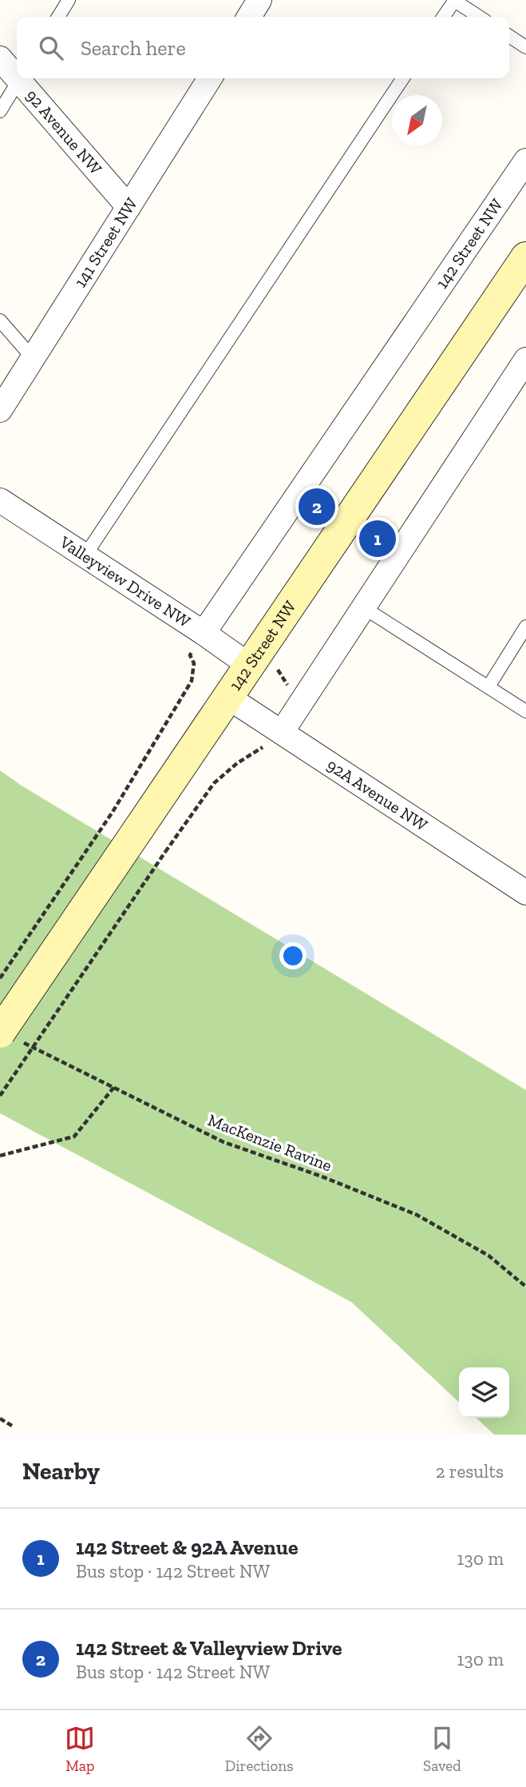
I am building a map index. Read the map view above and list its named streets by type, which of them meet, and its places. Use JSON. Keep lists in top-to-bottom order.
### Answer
{
  "streets": {
    "main road": ["142 Street NW"],
    "street": [
      "92 Avenue NW",
      "141 Street NW",
      "Valleyview Drive NW",
      "92A Avenue NW"
    ],
    "path": ["MacKenzie Ravine"]
  },
  "crossings": [
    ["92 Avenue NW", "141 Street NW"],
    ["142 Street NW", "Valleyview Drive NW"],
    ["142 Street NW", "92A Avenue NW"],
    ["142 Street NW", "MacKenzie Ravine"]
  ],
  "north": "bottom left",
  "page": {
    "search": "Search here",
    "pins": ["2", "1"],
    "heading": ["Nearby", "2 results"],
    "list": [
      {
        "mark": "1",
        "name": "142 Street & 92A Avenue",
        "note": "Bus stop · 142 Street NW",
        "value": "130 m"
      },
      {
        "mark": "2",
        "name": "142 Street & Valleyview Drive",
        "note": "Bus stop · 142 Street NW",
        "value": "130 m"
      }
    ],
    "nav": ["Map", "Directions", "Saved"]
  }
}
